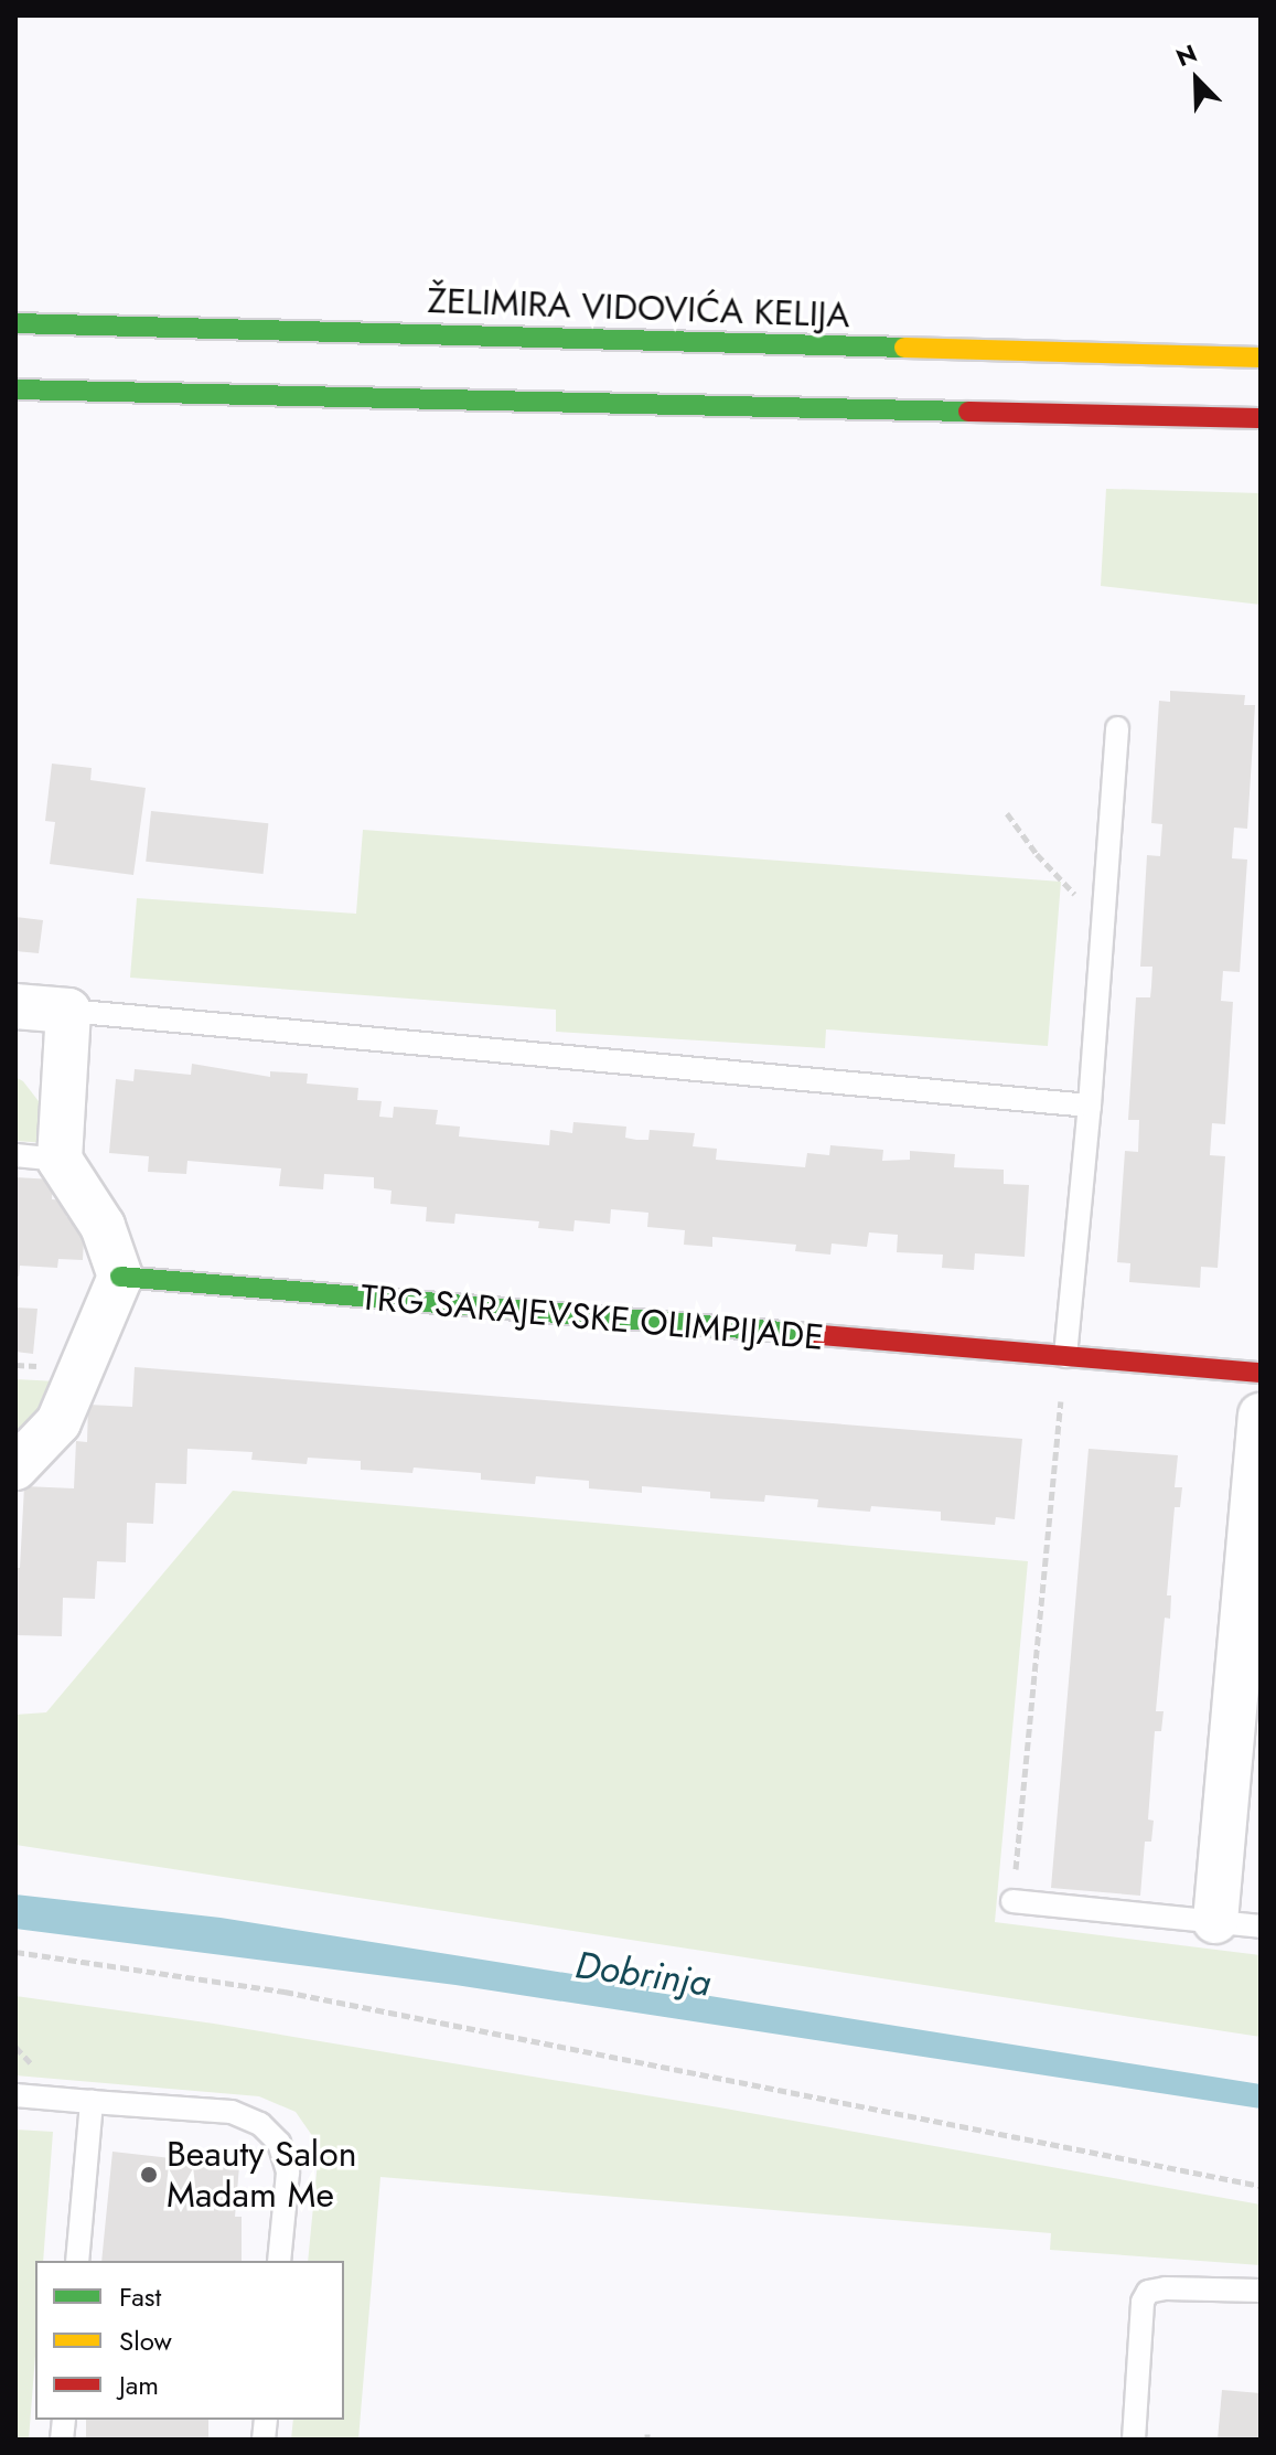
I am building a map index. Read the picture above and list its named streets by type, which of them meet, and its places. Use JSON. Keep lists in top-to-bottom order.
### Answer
{
  "streets": {
    "main road": ["ŽELIMIRA VIDOVIĆA KELIJA", "TRG SARAJEVSKE OLIMPIJADE"]
  },
  "water": ["Dobrinja"],
  "places": ["Beauty Salon Madam Me"],
  "legend": ["Fast", "Slow", "Jam"],
  "north": "top left"
}
